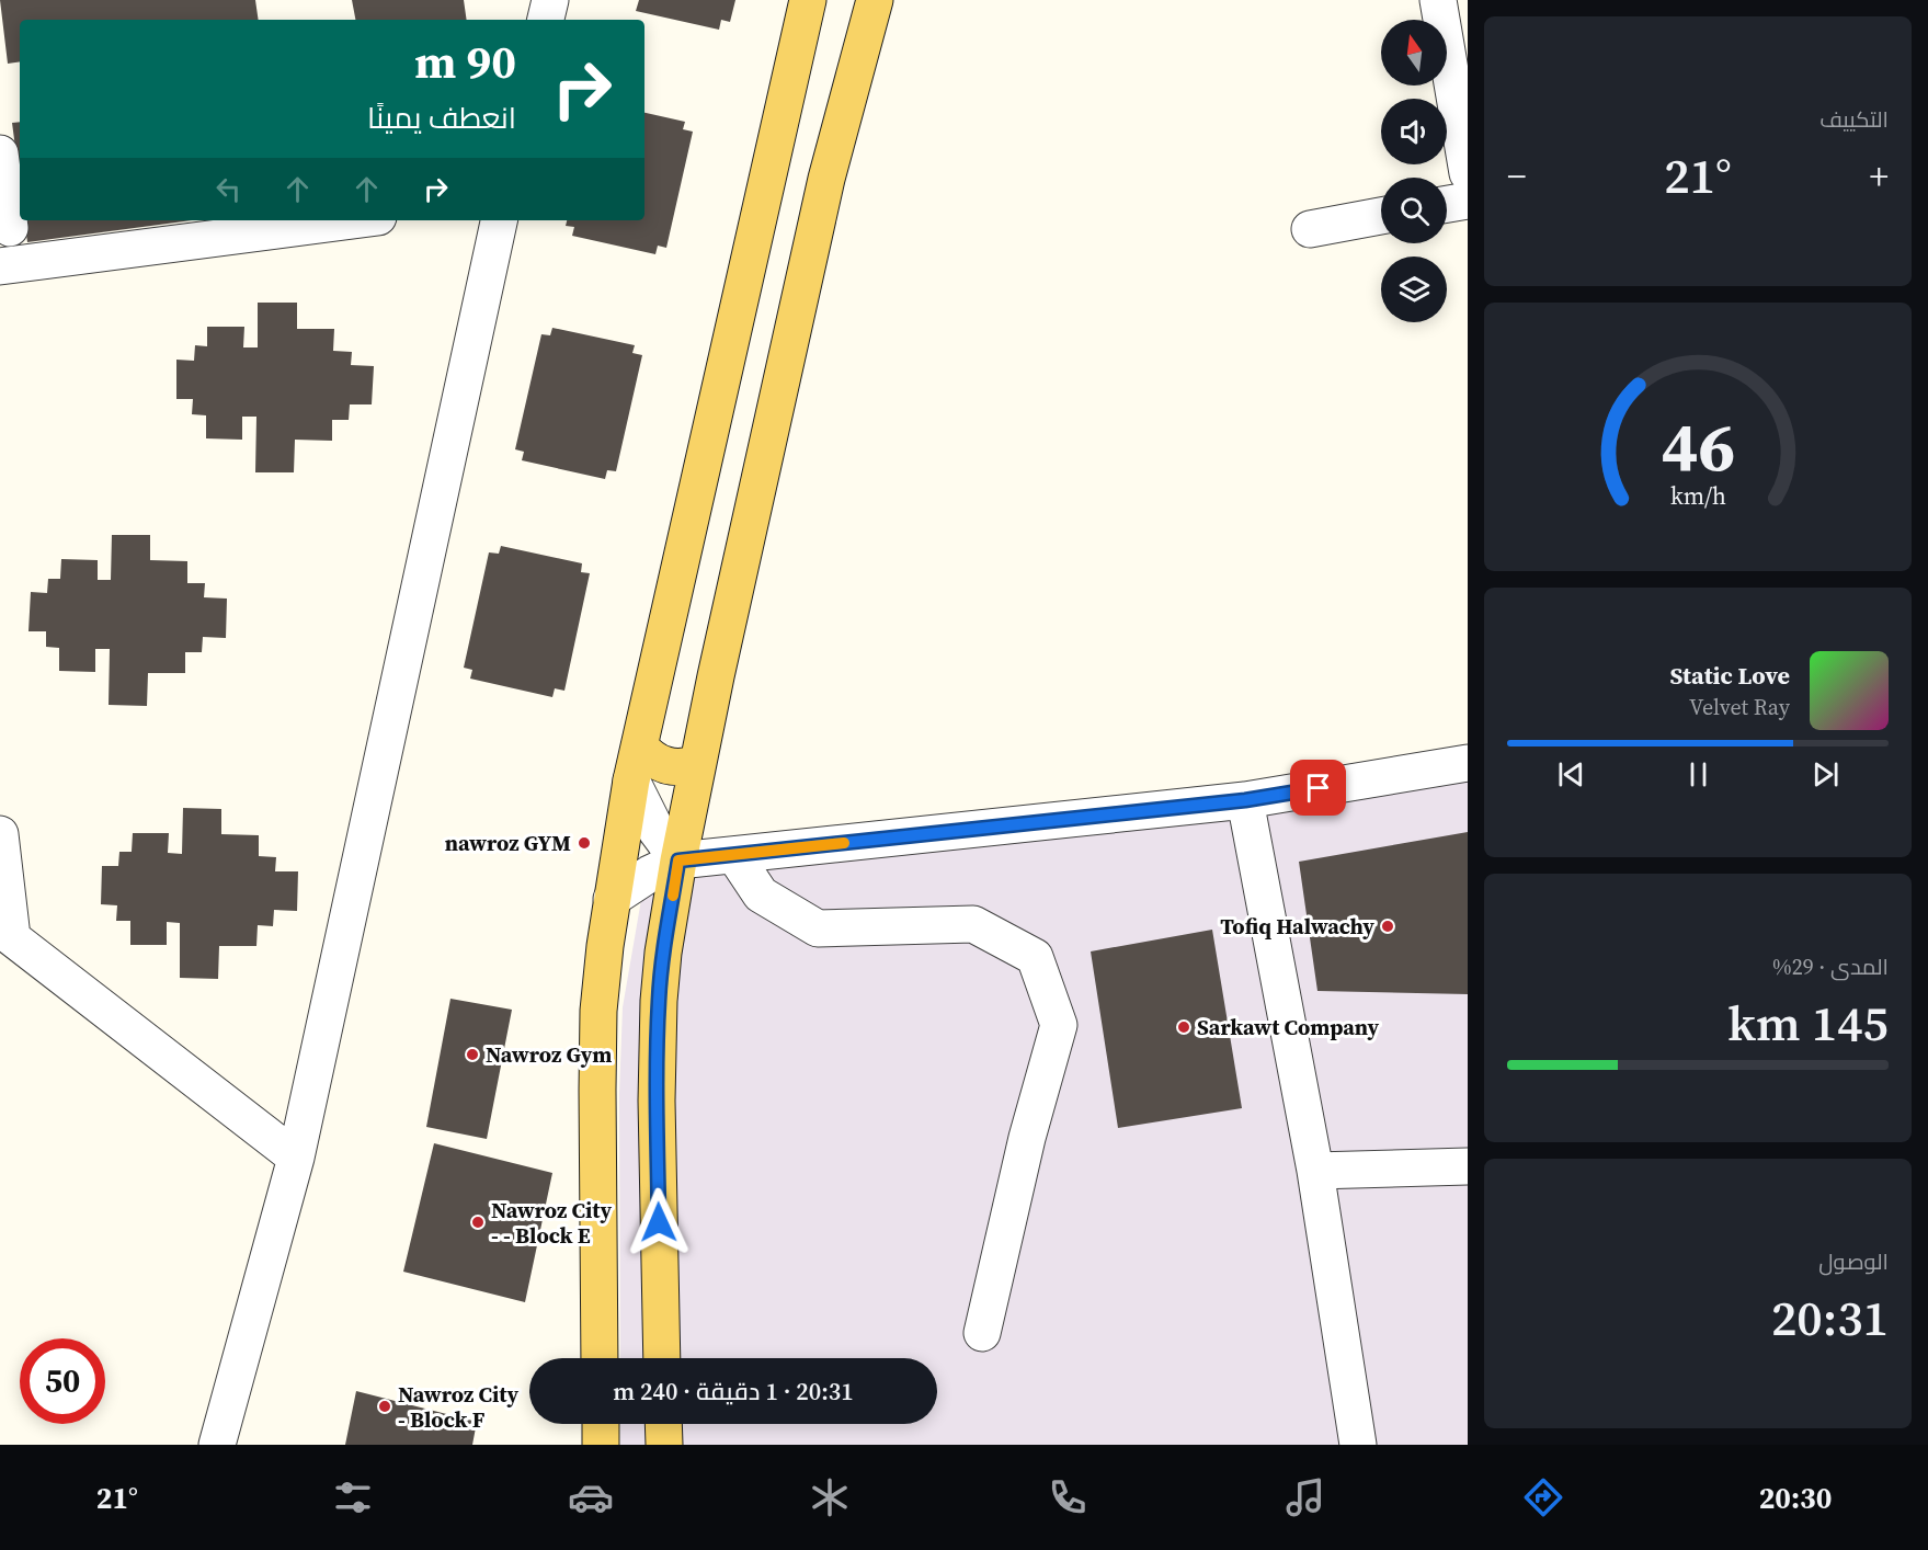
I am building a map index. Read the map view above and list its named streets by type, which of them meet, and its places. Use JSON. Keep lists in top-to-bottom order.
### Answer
{
  "places": [
    "nawroz GYM",
    "Tofiq Halwachy",
    "Sarkawt Company",
    "Nawroz Gym",
    "Nawroz City - - Block E",
    "Nawroz City - Block F"
  ],
  "north": "top",
  "page": {
    "tile": [
      "التكييف",
      ["المدى · 29%", "145 km"],
      ["الوصول", "20:31"]
    ],
    "turn": ["90 m", "انعطف يمينًا"],
    "heat": ["−", "21°", "+"],
    "song": ["Static Love", "Velvet Ray"],
    "limit": "50",
    "trip": "20:31 · 1 دقيقة · 240 m",
    "tabs": ["20:30", "21°"],
    "gauge": ["46", "km/h"]
  }
}
